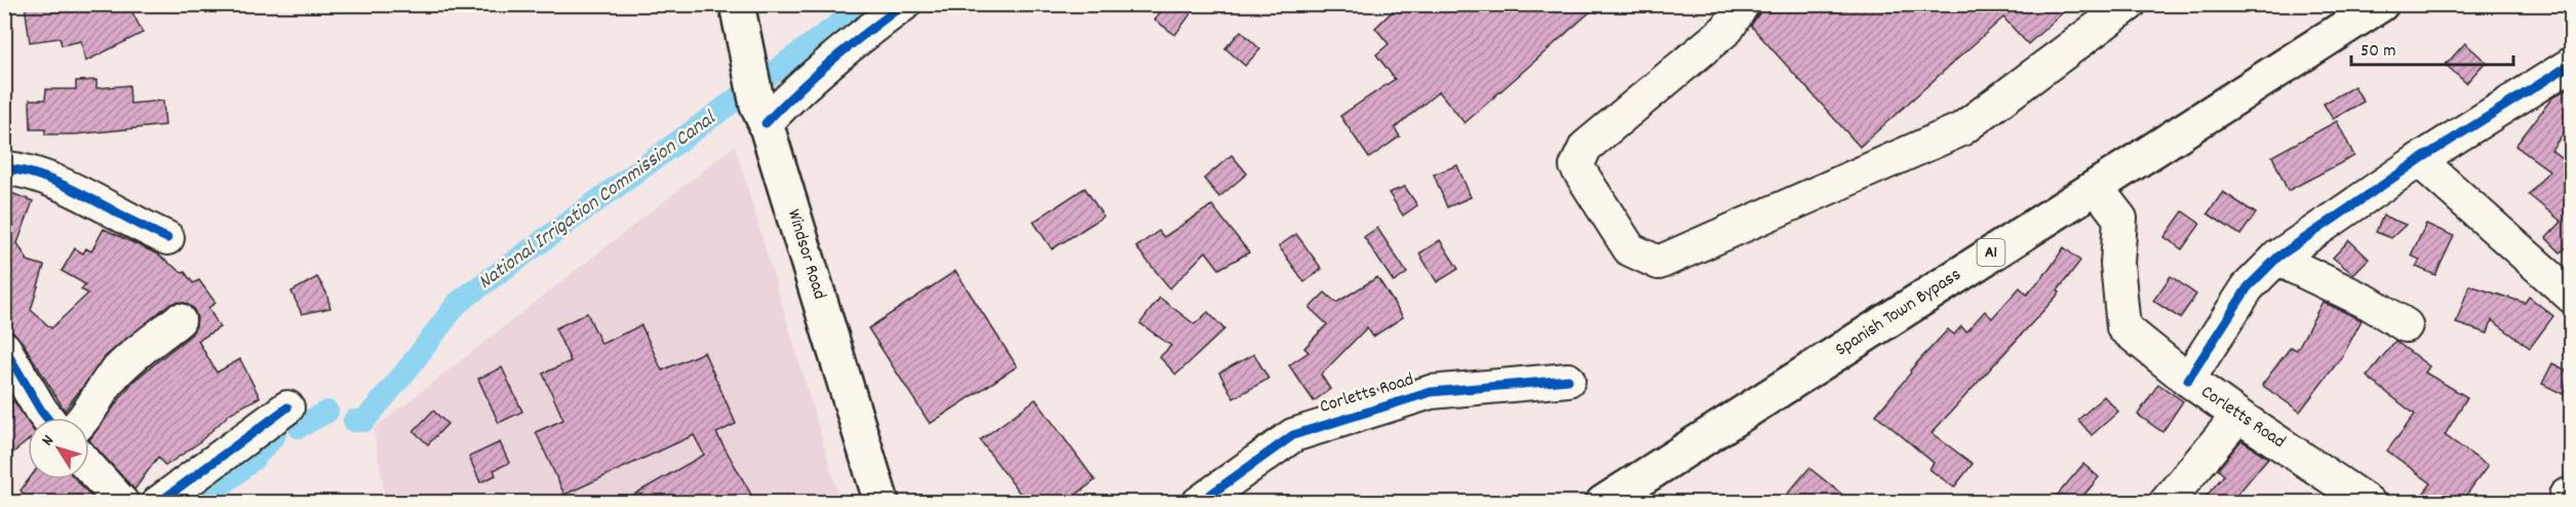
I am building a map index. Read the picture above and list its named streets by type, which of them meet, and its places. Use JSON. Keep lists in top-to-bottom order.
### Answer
{
  "streets": {
    "main road": ["A1", "Windsor Road", "Spanish Town Bypass"],
    "street": ["Corletts Road"]
  },
  "crossings": [
    ["Spanish Town Bypass", "Corletts Road"]
  ],
  "water": ["National Irrigation Commission Canal"],
  "scale_bar": "50 m",
  "north": "top left"
}
